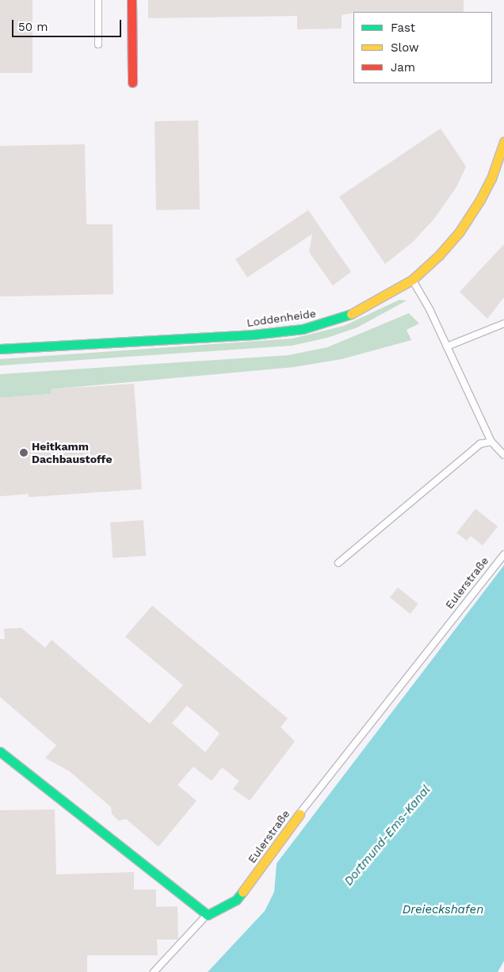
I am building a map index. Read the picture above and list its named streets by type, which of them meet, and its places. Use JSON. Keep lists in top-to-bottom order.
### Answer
{
  "streets": {
    "street": ["Loddenheide", "Eulerstraße"]
  },
  "water": ["Dortmund-Ems-Kanal", "Dreieckshafen"],
  "places": ["Heitkamm Dachbaustoffe"],
  "legend": ["Fast", "Slow", "Jam"],
  "scale_bar": "50 m"
}
